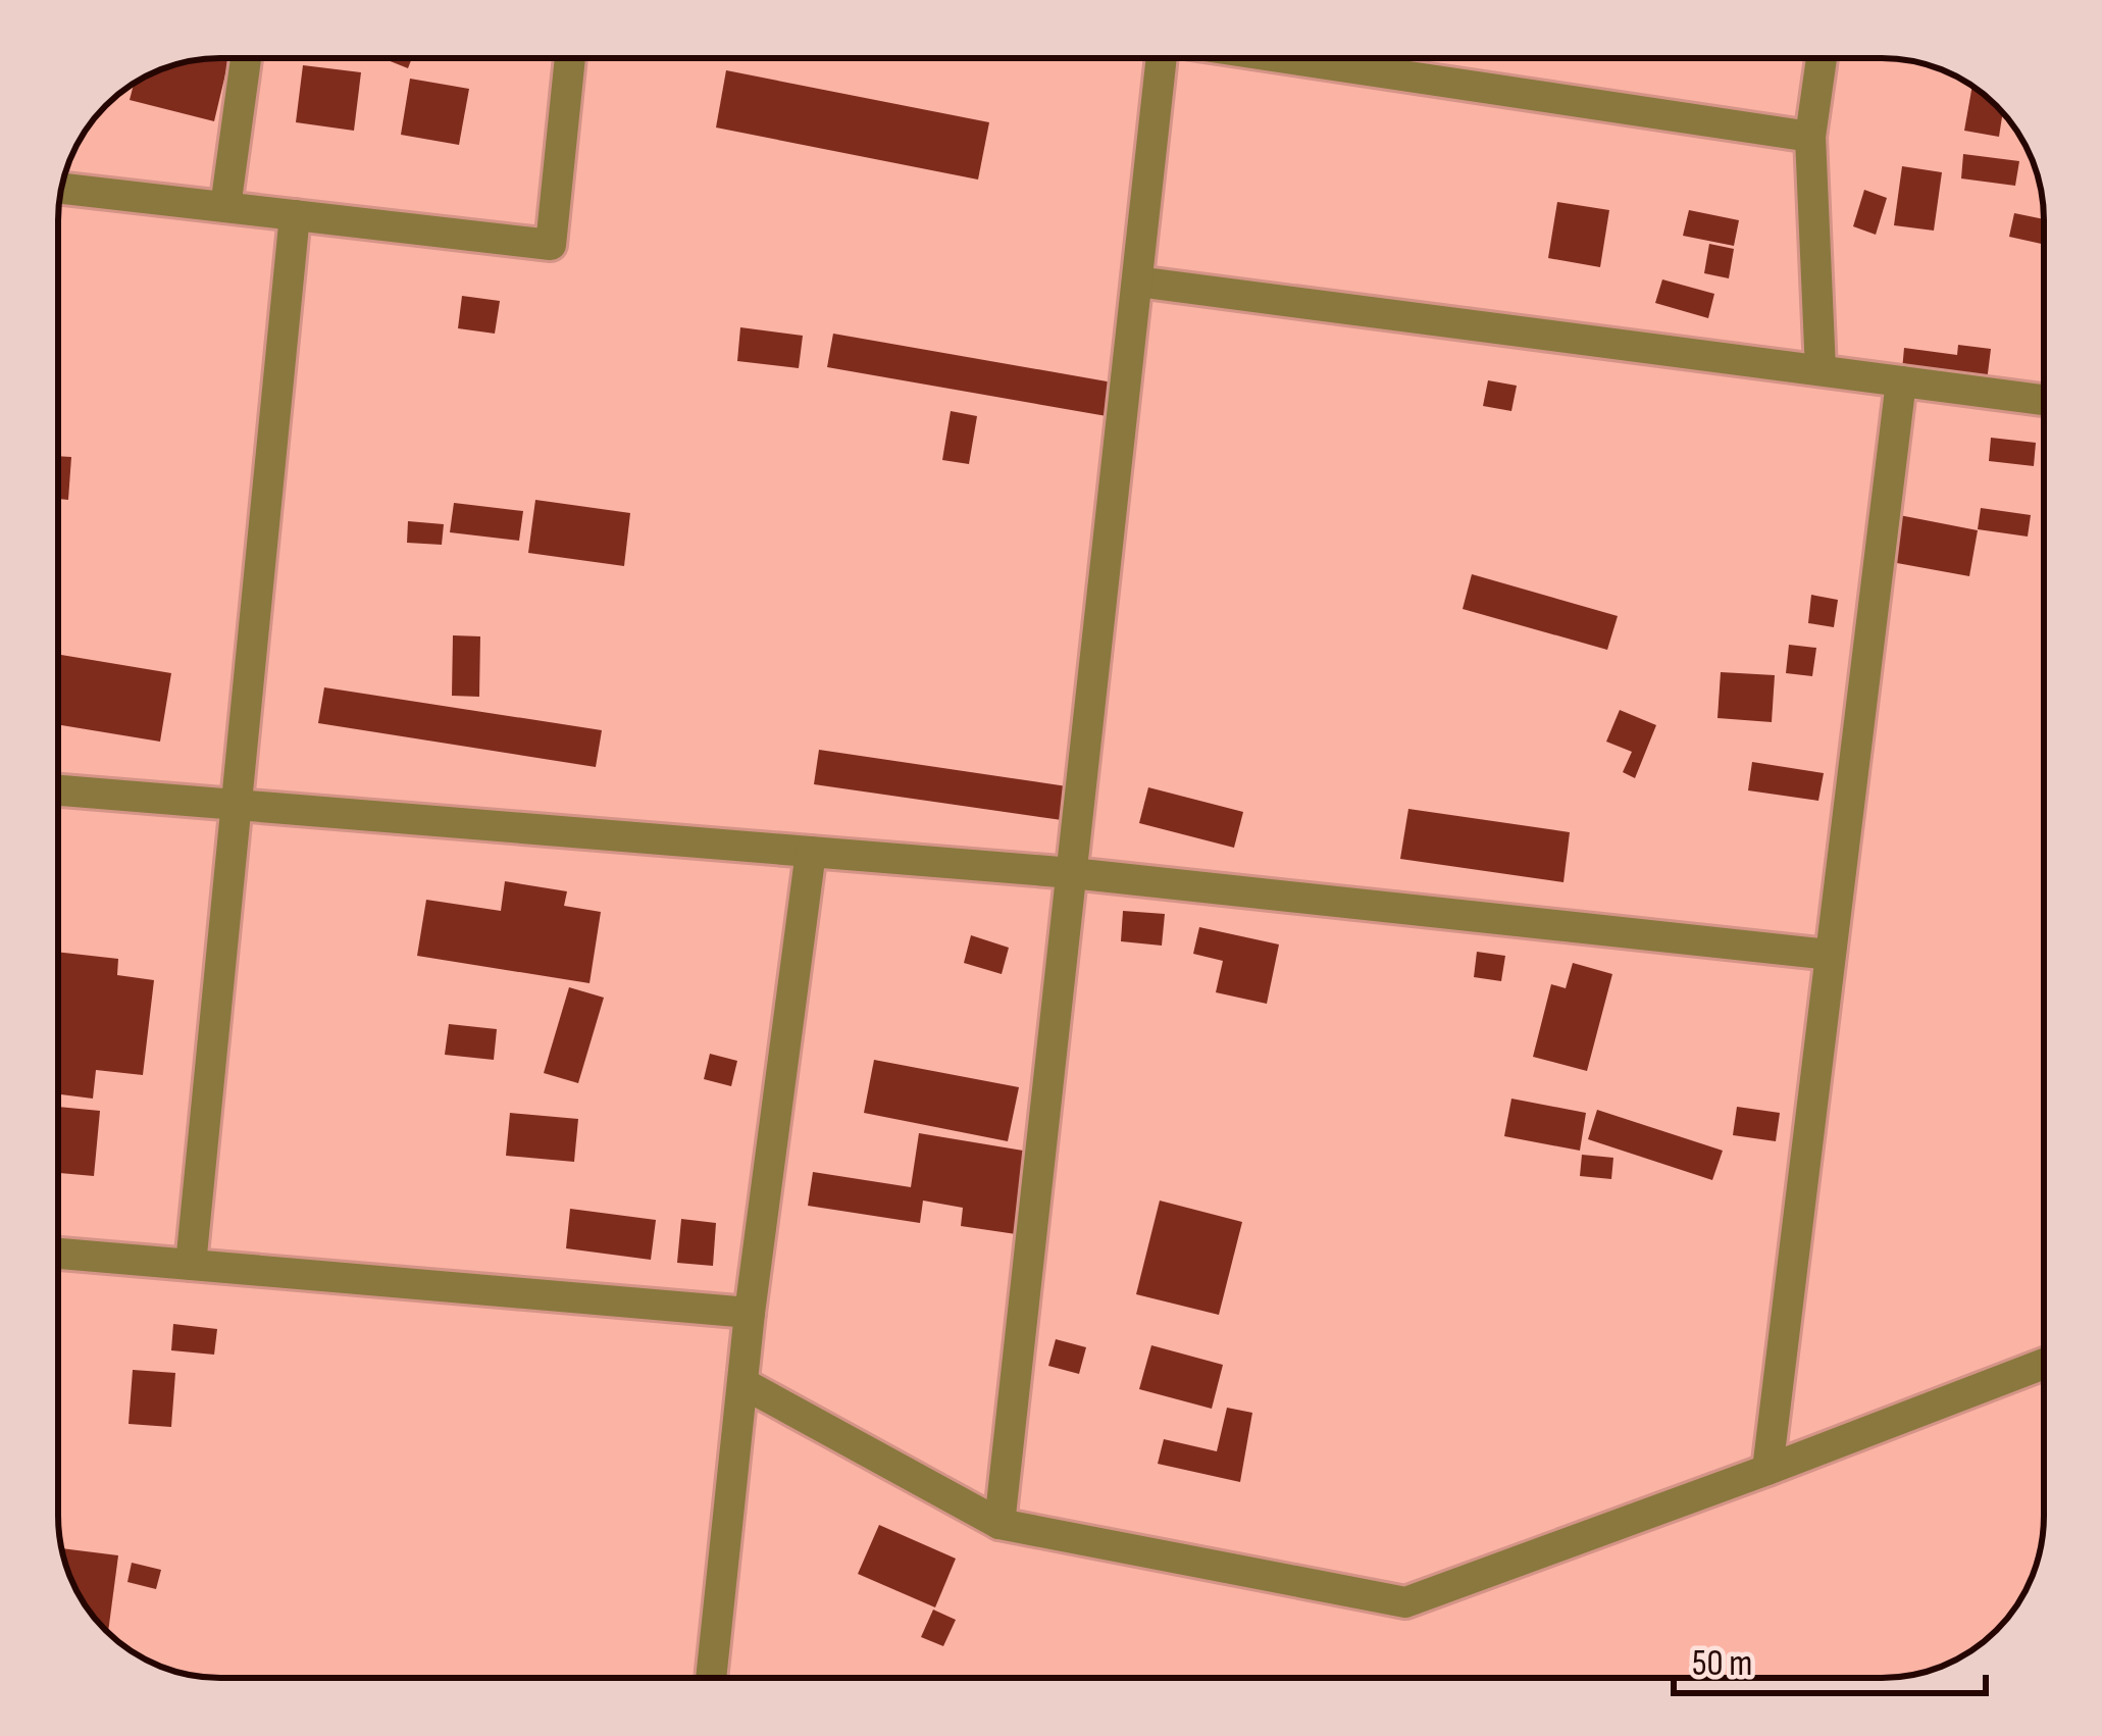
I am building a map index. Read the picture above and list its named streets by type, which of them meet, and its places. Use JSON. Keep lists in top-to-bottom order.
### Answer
{
  "scale_bar": "50 m"
}
